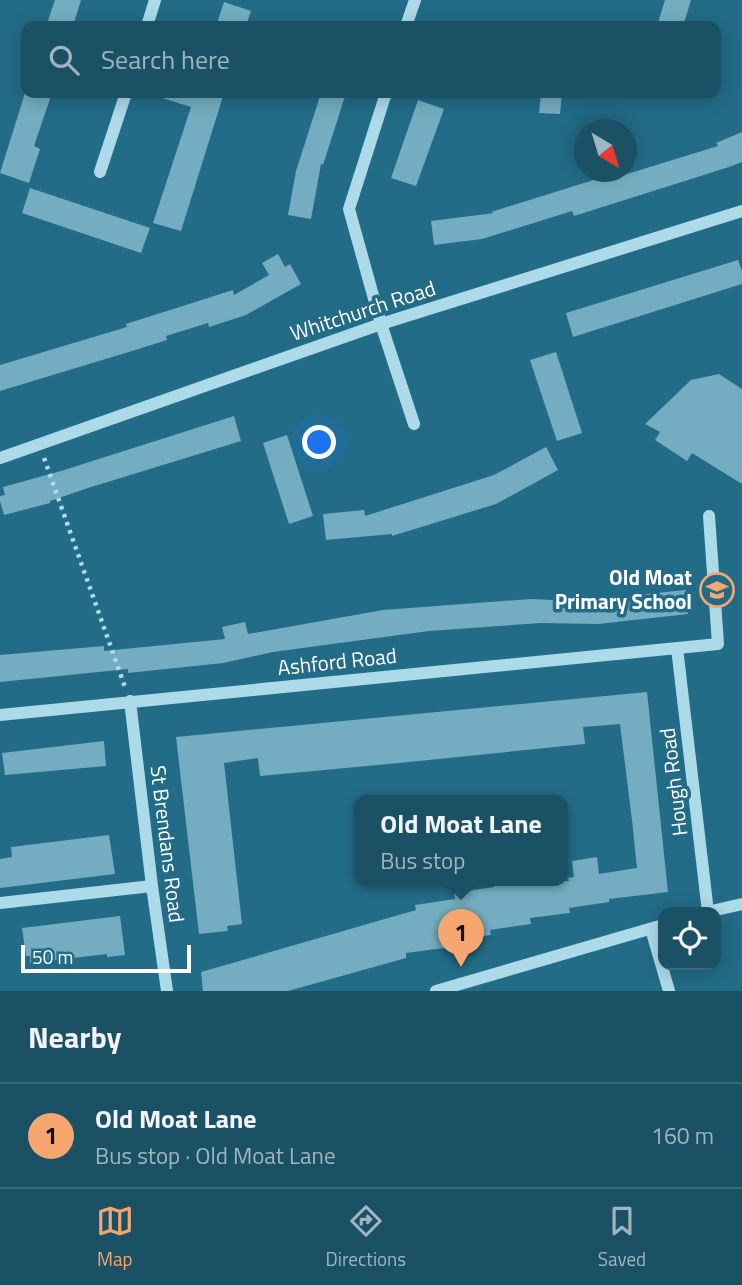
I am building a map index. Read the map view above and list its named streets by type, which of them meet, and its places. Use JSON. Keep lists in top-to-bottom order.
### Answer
{
  "streets": {
    "street": [
      "Whitchurch Road",
      "Ashford Road",
      "Hough Road",
      "St Brendans Road"
    ]
  },
  "crossings": [
    ["Ashford Road", "Hough Road"],
    ["Ashford Road", "St Brendans Road"]
  ],
  "places": {
    "school or university": ["Old Moat Primary School"]
  },
  "scale_bar": "50 m",
  "north": "bottom right",
  "page": {
    "search": "Search here",
    "popup": ["Old Moat Lane", "Bus stop"],
    "pins": "1",
    "scale": "50 m",
    "heading": "Nearby",
    "list": [
      {
        "mark": "1",
        "name": "Old Moat Lane",
        "note": "Bus stop · Old Moat Lane",
        "value": "160 m"
      }
    ],
    "nav": ["Map", "Directions", "Saved"]
  }
}
